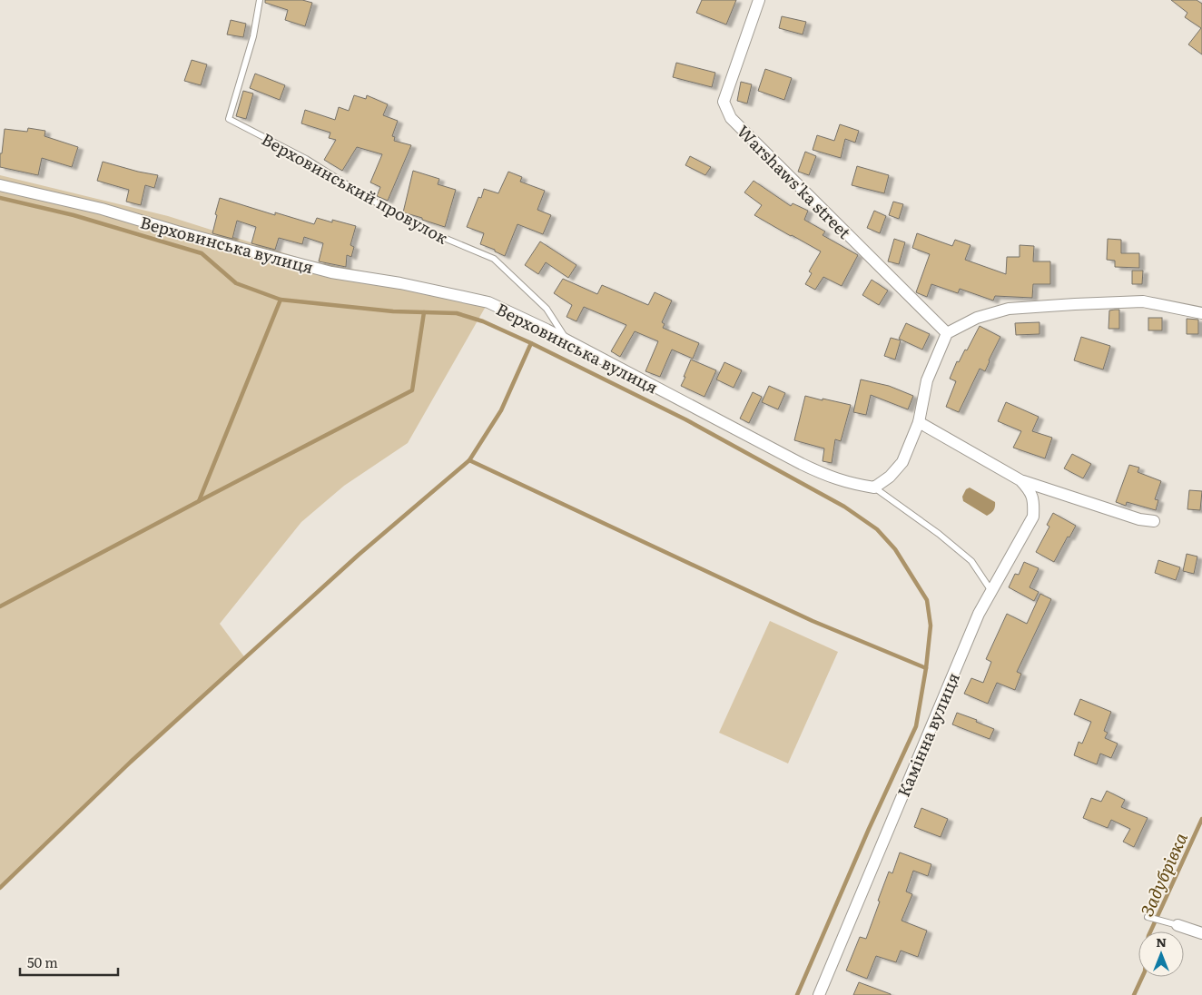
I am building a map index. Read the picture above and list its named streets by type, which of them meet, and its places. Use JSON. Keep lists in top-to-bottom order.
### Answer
{
  "streets": {
    "street": ["Warshaws'ka street", "Верховинська вулиця", "Камінна вулиця"],
    "lane": ["Верховинський провулок"]
  },
  "crossings": [
    ["Верховинський провулок", "Верховинська вулиця"]
  ],
  "water": ["Задубрівка"],
  "scale_bar": "50 m",
  "north": "top"
}
